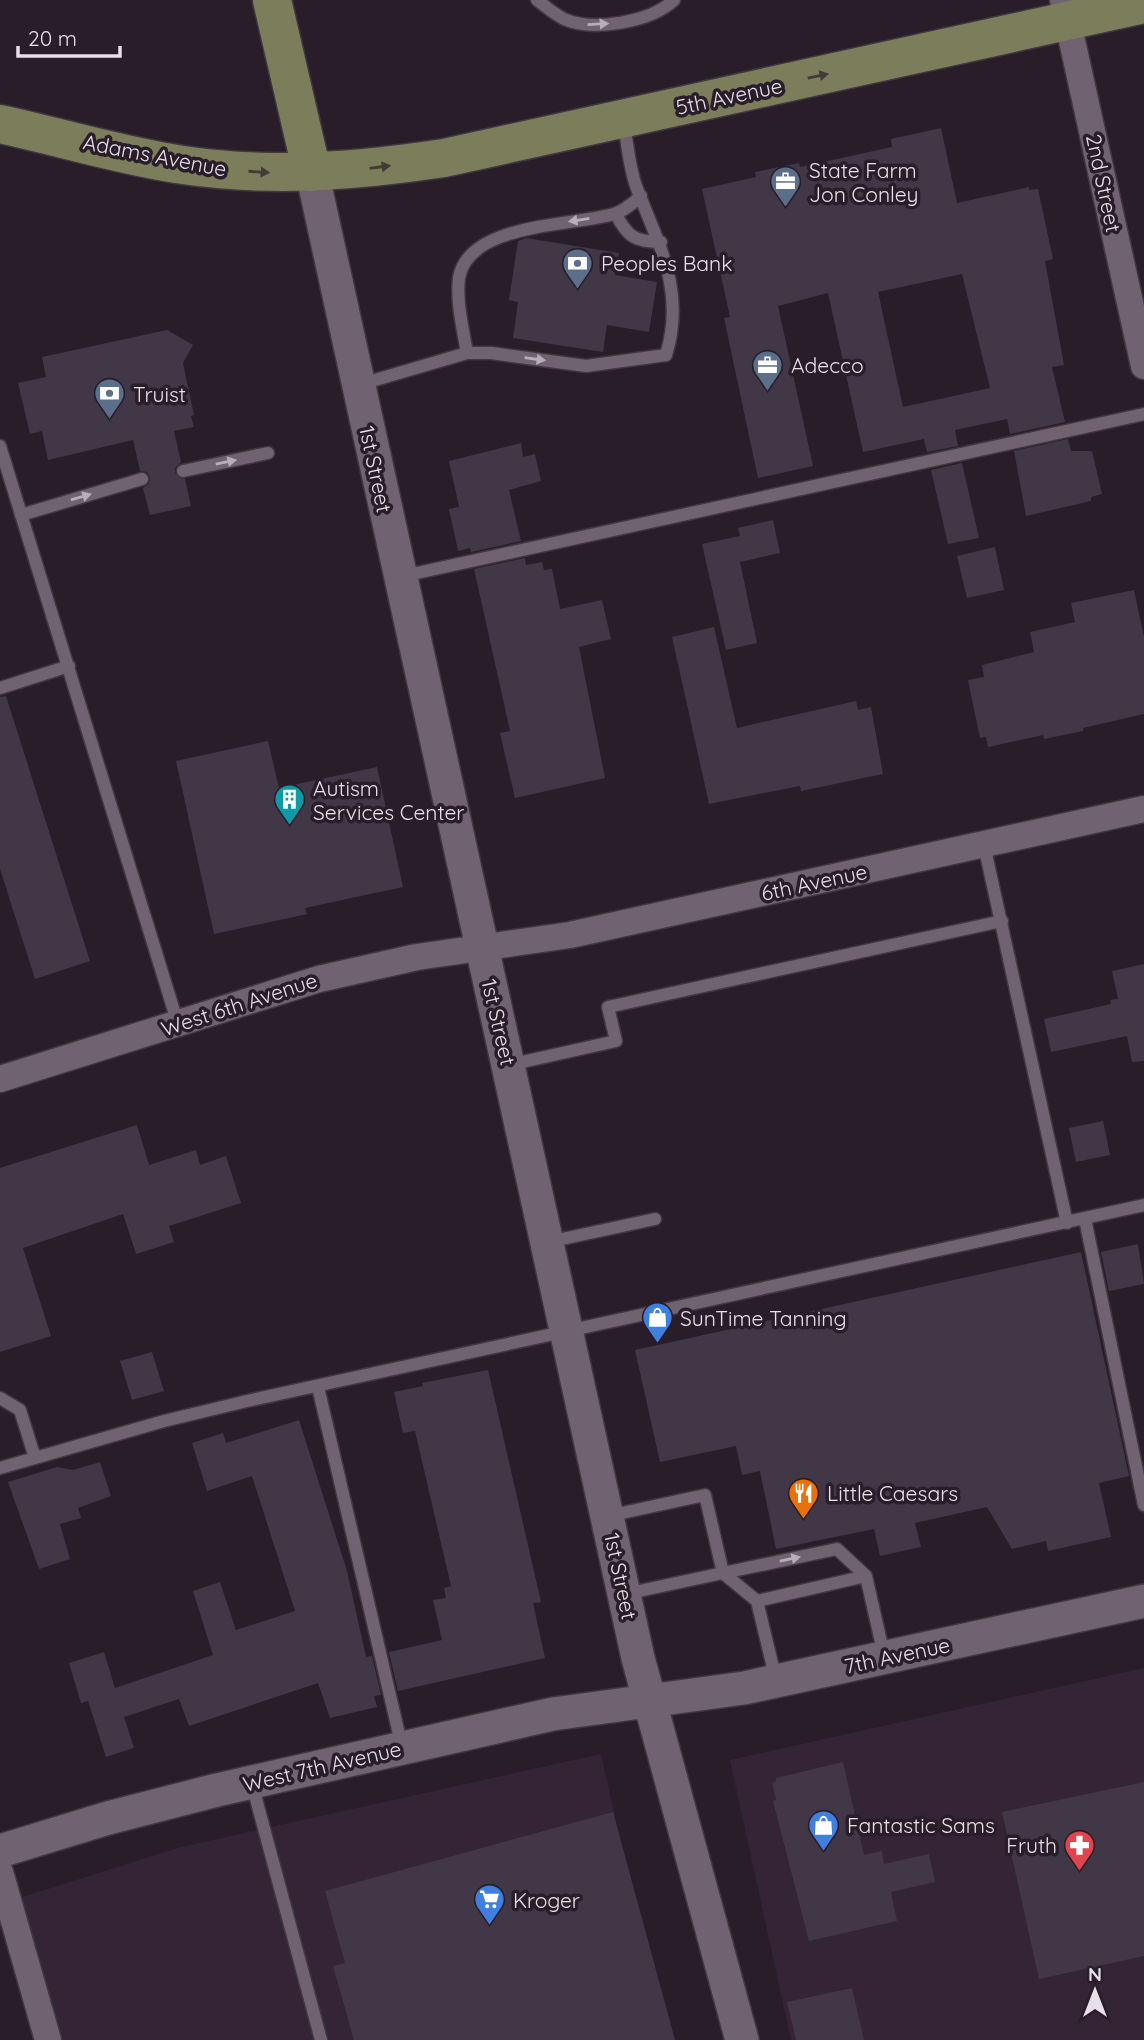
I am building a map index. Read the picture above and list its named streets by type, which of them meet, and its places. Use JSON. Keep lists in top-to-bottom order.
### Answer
{
  "streets": {
    "main road": ["5th Avenue", "Adams Avenue", "1st Street"],
    "street": [
      "2nd Street",
      "6th Avenue",
      "West 6th Avenue",
      "7th Avenue",
      "West 7th Avenue"
    ]
  },
  "crossings": [
    ["5th Avenue", "Adams Avenue"],
    ["5th Avenue", "2nd Street"],
    ["5th Avenue", "1st Street"],
    ["Adams Avenue", "1st Street"],
    ["1st Street", "6th Avenue"],
    ["1st Street", "West 6th Avenue"],
    ["1st Street", "7th Avenue"],
    ["1st Street", "West 7th Avenue"],
    ["6th Avenue", "West 6th Avenue"],
    ["7th Avenue", "West 7th Avenue"]
  ],
  "one_way": ["5th Avenue", "Adams Avenue"],
  "places": {
    "office": ["State Farm Jon Conley", "Adecco"],
    "bank": ["Peoples Bank", "Truist"],
    "building": ["Autism Services Center"],
    "shop": ["SunTime Tanning", "Fantastic Sams"],
    "restaurant": ["Little Caesars"],
    "pharmacy": ["Fruth"],
    "supermarket": ["Kroger"]
  },
  "scale_bar": "20 m",
  "north": "top"
}
